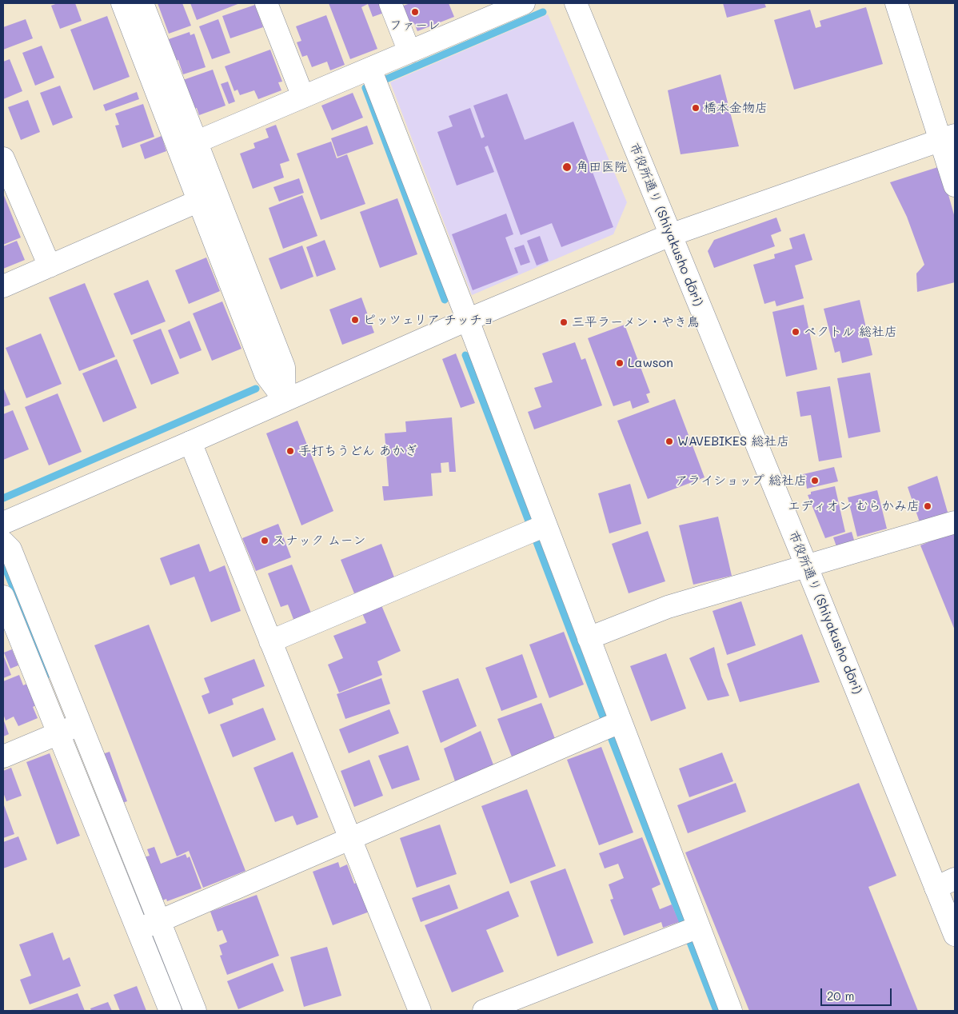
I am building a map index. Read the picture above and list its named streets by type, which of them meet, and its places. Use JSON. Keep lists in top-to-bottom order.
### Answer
{
  "streets": {
    "street": ["市役所通り (Shiyakusho dōri)"]
  },
  "places": [
    "ファーレ",
    "橋本金物店",
    "角田医院",
    "ピッツェリア チッチョ",
    "三平ラーメン・やき鳥",
    "ベクトル 総社店",
    "Lawson",
    "WAVEBIKES 総社店",
    "手打ちうどん あかぎ",
    "アライショップ 総社店",
    "エディオン むらかみ店",
    "スナック ムーン"
  ],
  "scale_bar": "20 m"
}
